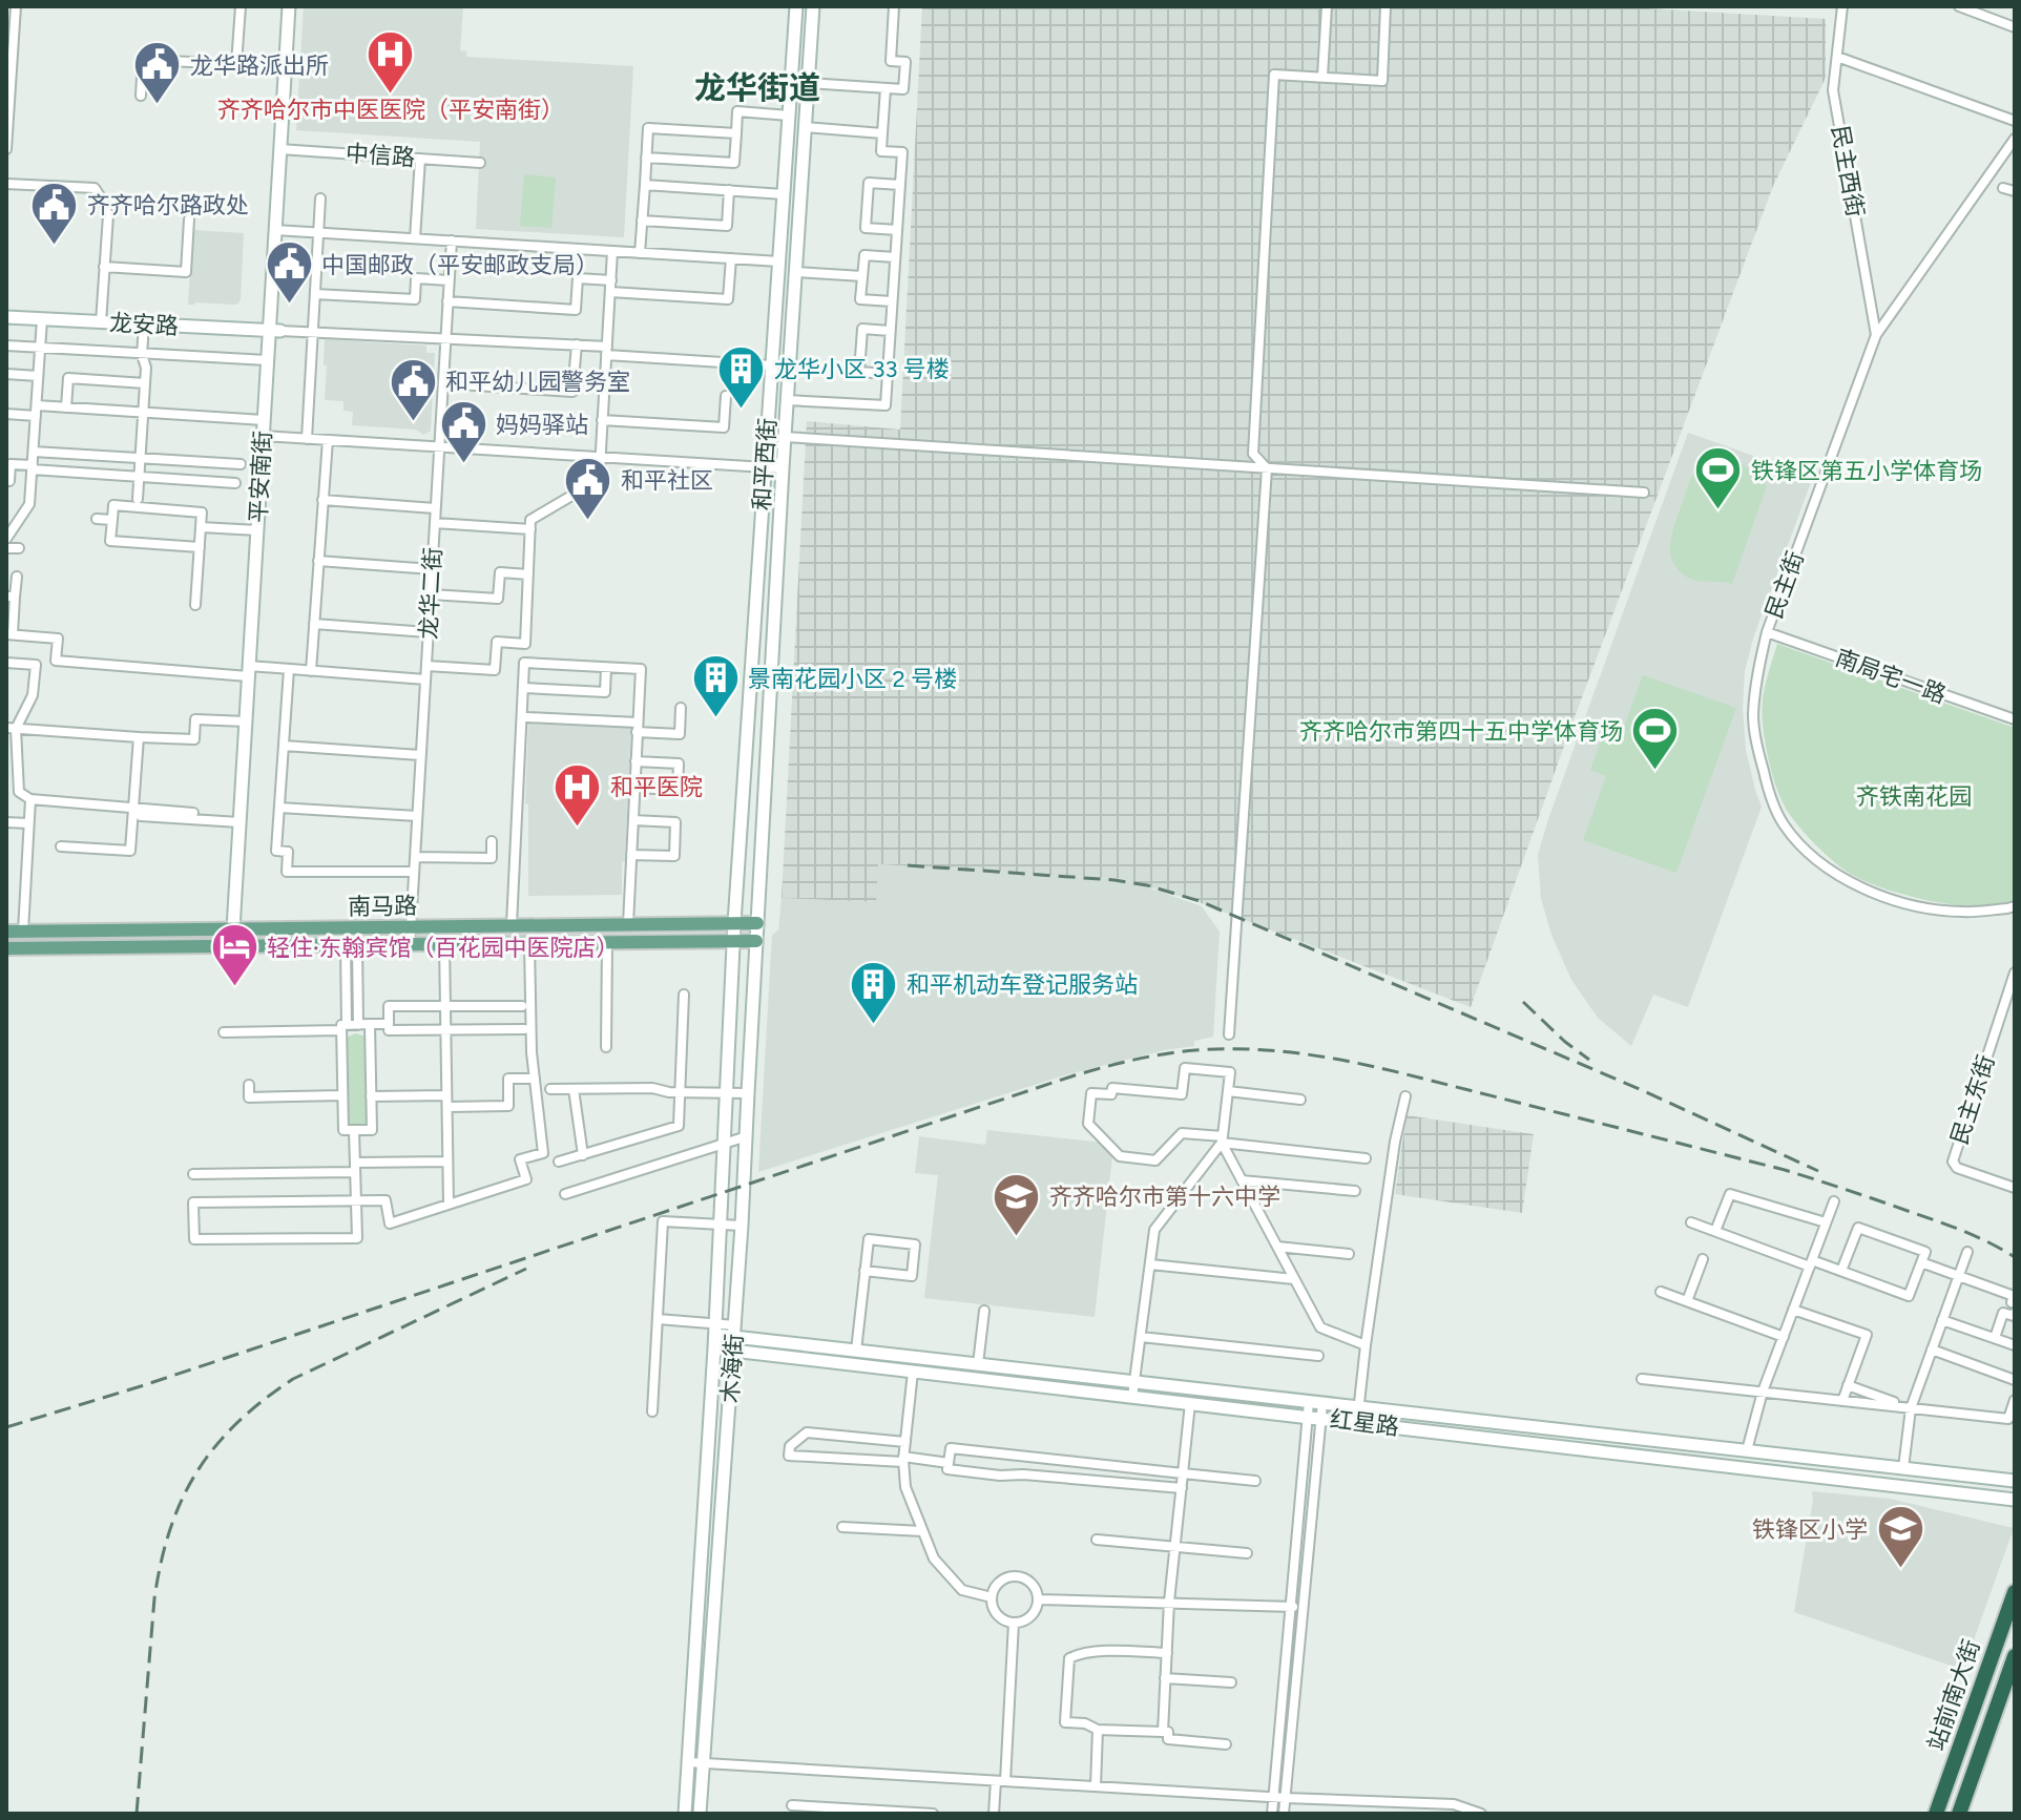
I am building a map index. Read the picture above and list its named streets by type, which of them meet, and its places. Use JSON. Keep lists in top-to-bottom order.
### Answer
{
  "streets": {
    "highway": ["站前南大街"],
    "main road": ["南马路"],
    "street": [
      "中信路",
      "民主西街",
      "龙安路",
      "和平西街",
      "平安南街",
      "民主街",
      "龙华二街",
      "南局宅一路",
      "民主东街",
      "木海街",
      "红星路"
    ]
  },
  "crossings": [
    ["中信路", "平安南街"],
    ["民主西街", "民主街"],
    ["龙安路", "平安南街"],
    ["和平西街", "南马路"],
    ["和平西街", "木海街"],
    ["平安南街", "南马路"],
    ["民主街", "南局宅一路"],
    ["龙华二街", "南马路"],
    ["南马路", "木海街"],
    ["木海街", "红星路"]
  ],
  "districts": ["龙华街道"],
  "parks": ["齐铁南花园"],
  "places": {
    "hospital": ["齐齐哈尔市中医医院（平安南街）", "和平医院"],
    "public building": [
      "龙华路派出所",
      "齐齐哈尔路政处",
      "中国邮政（平安邮政支局）",
      "和平幼儿园警务室",
      "妈妈驿站",
      "和平社区"
    ],
    "building": ["龙华小区 33 号楼", "景南花园小区 2 号楼", "和平机动车登记服务站"],
    "sports": ["铁锋区第五小学体育场", "齐齐哈尔市第四十五中学体育场"],
    "hotel": ["轻住·东翰宾馆（百花园中医院店）"],
    "school or university": ["齐齐哈尔市第十六中学", "铁锋区小学"]
  }
}
